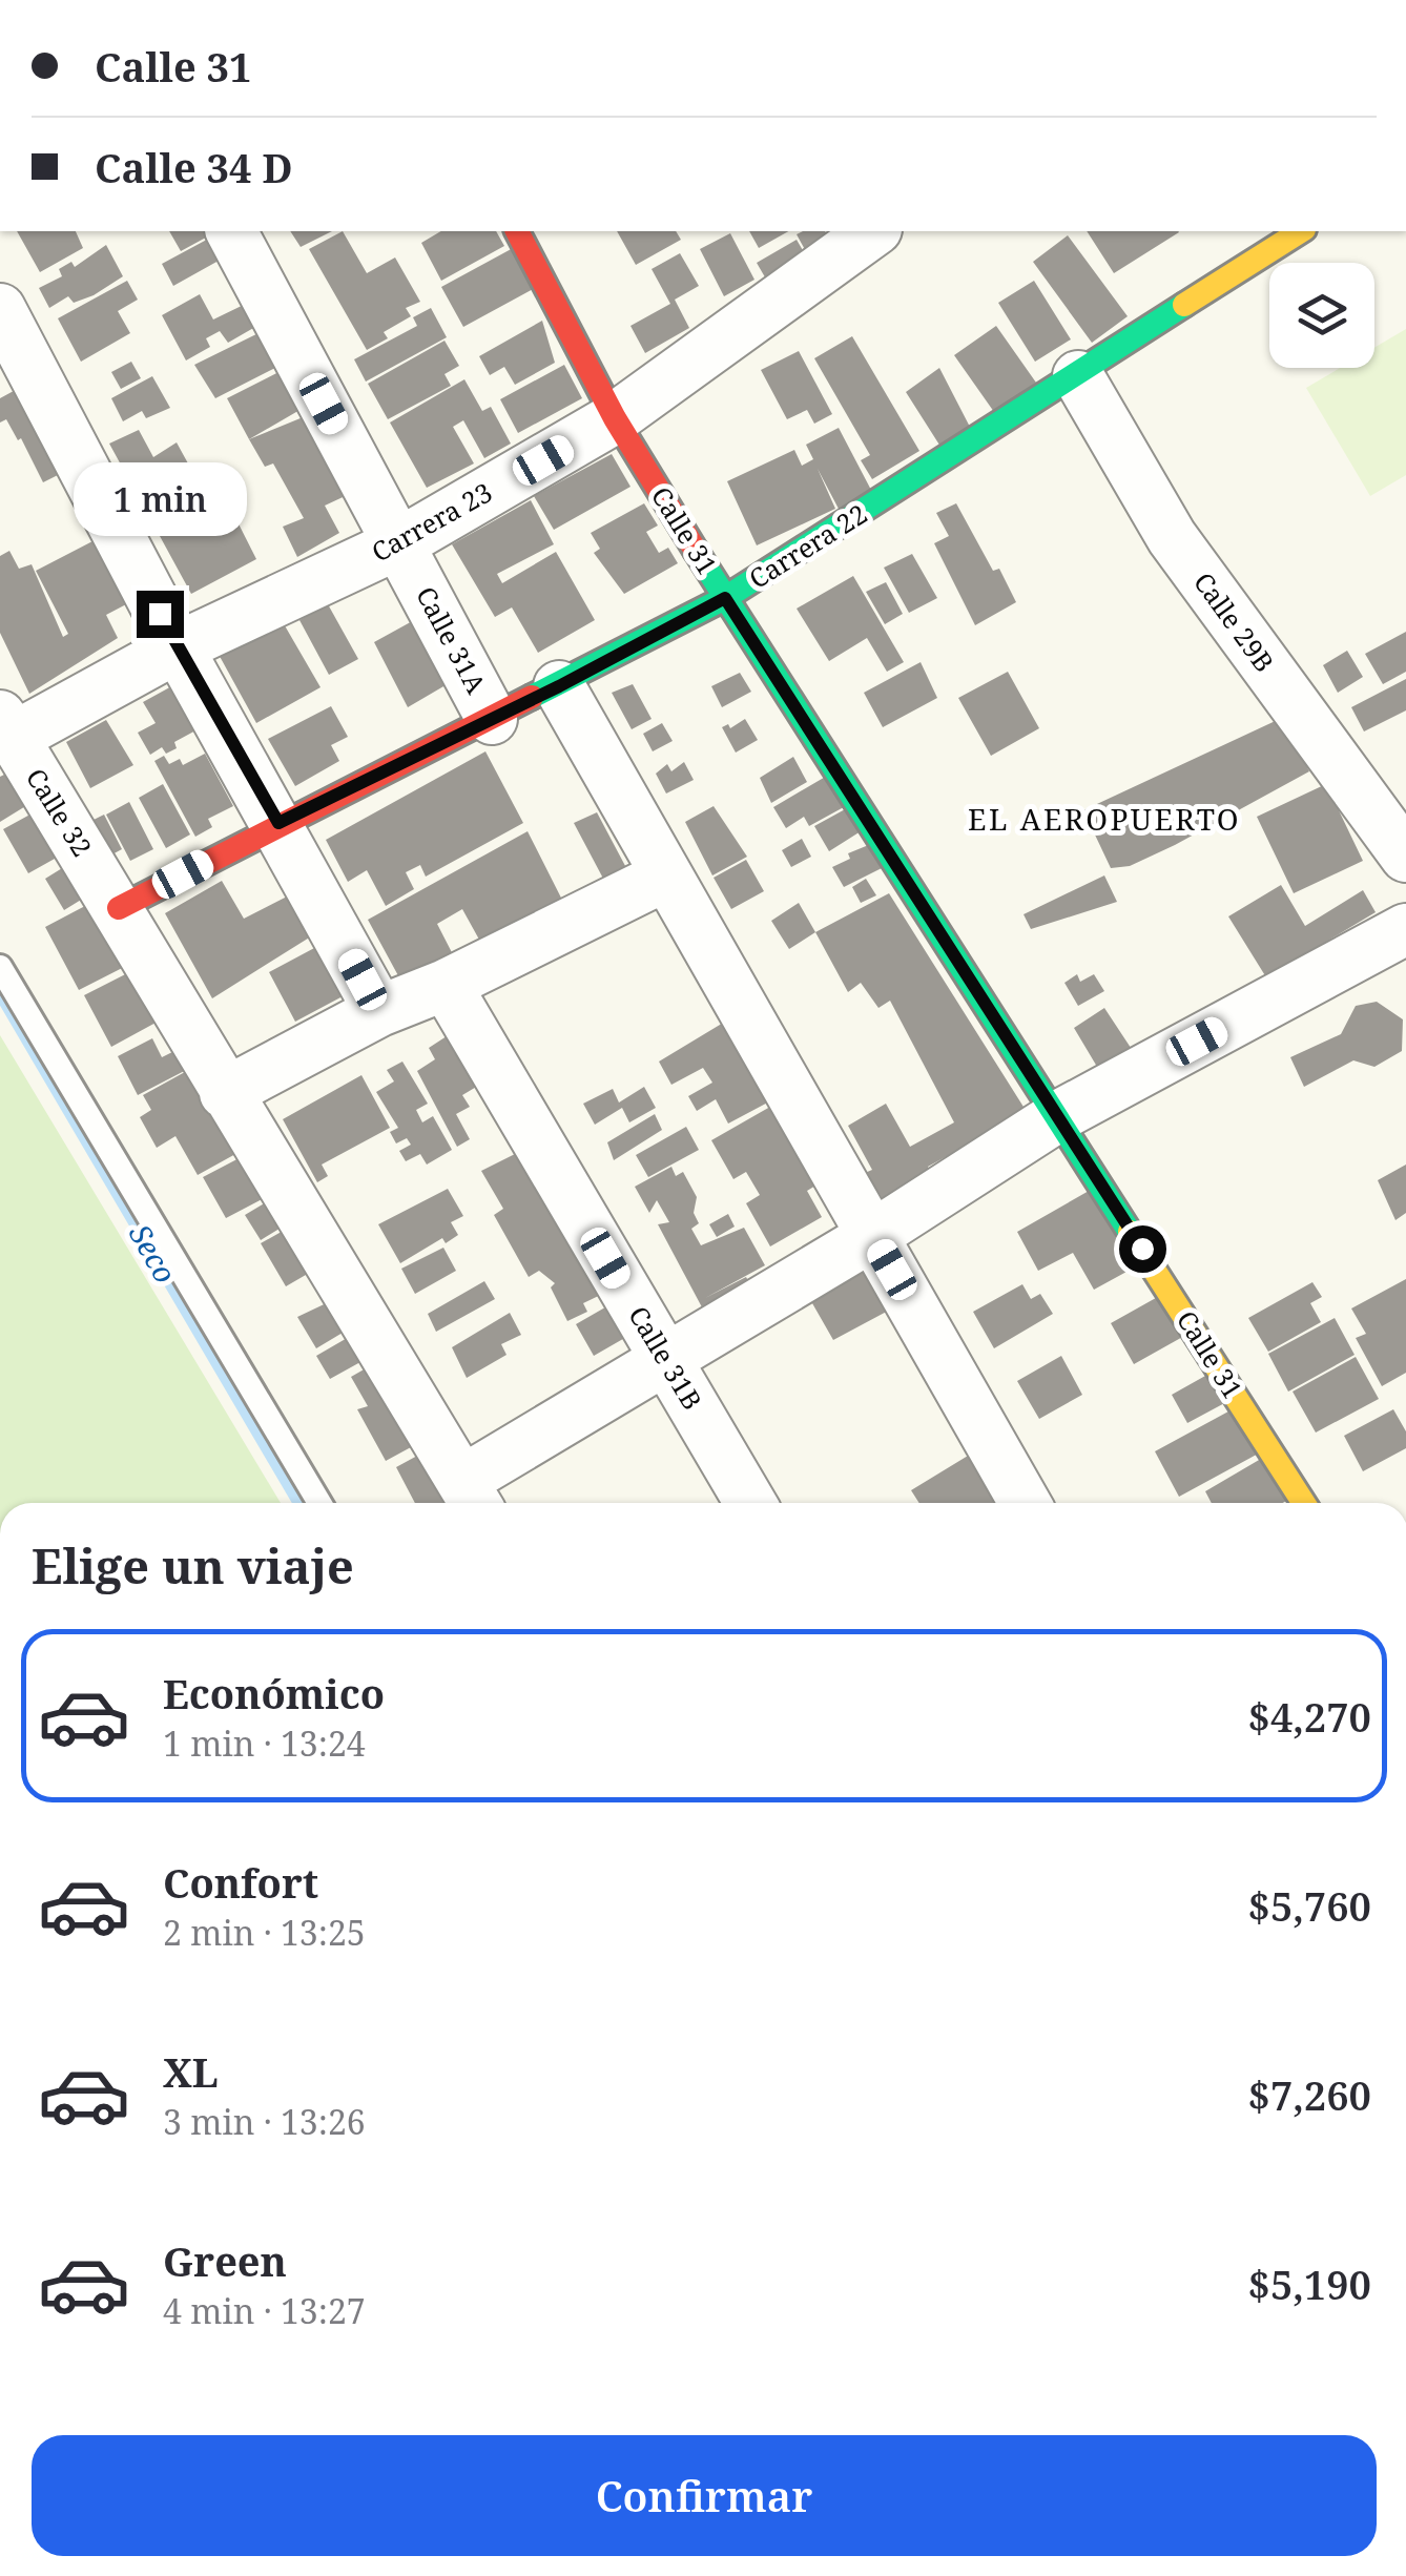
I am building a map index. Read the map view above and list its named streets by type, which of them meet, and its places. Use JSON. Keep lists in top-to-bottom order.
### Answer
{
  "streets": {
    "street": [
      "Carrera 23",
      "Calle 31",
      "Carrera 22",
      "Calle 29B",
      "Calle 31A",
      "Calle 32",
      "Calle 31B"
    ]
  },
  "crossings": [
    ["Carrera 23", "Calle 31"],
    ["Carrera 23", "Calle 31A"],
    ["Carrera 23", "Calle 32"],
    ["Calle 31", "Carrera 22"],
    ["Carrera 22", "Calle 29B"],
    ["Carrera 22", "Calle 31A"],
    ["Carrera 22", "Calle 32"]
  ],
  "districts": ["EL AEROPUERTO"],
  "water": ["Seco"],
  "page": {
    "banner": ["Calle 31", "Calle 34 D"],
    "bubble": "1 min",
    "heading": "Elige un viaje",
    "list": [
      {
        "name": "Económico",
        "note": "1 min · 13:24",
        "value": "$4,270"
      },
      {
        "name": "Confort",
        "note": "2 min · 13:25",
        "value": "$5,760"
      },
      {
        "name": "XL",
        "note": "3 min · 13:26",
        "value": "$7,260"
      },
      {
        "name": "Green",
        "note": "4 min · 13:27",
        "value": "$5,190"
      }
    ],
    "buttons": "Confirmar"
  }
}
